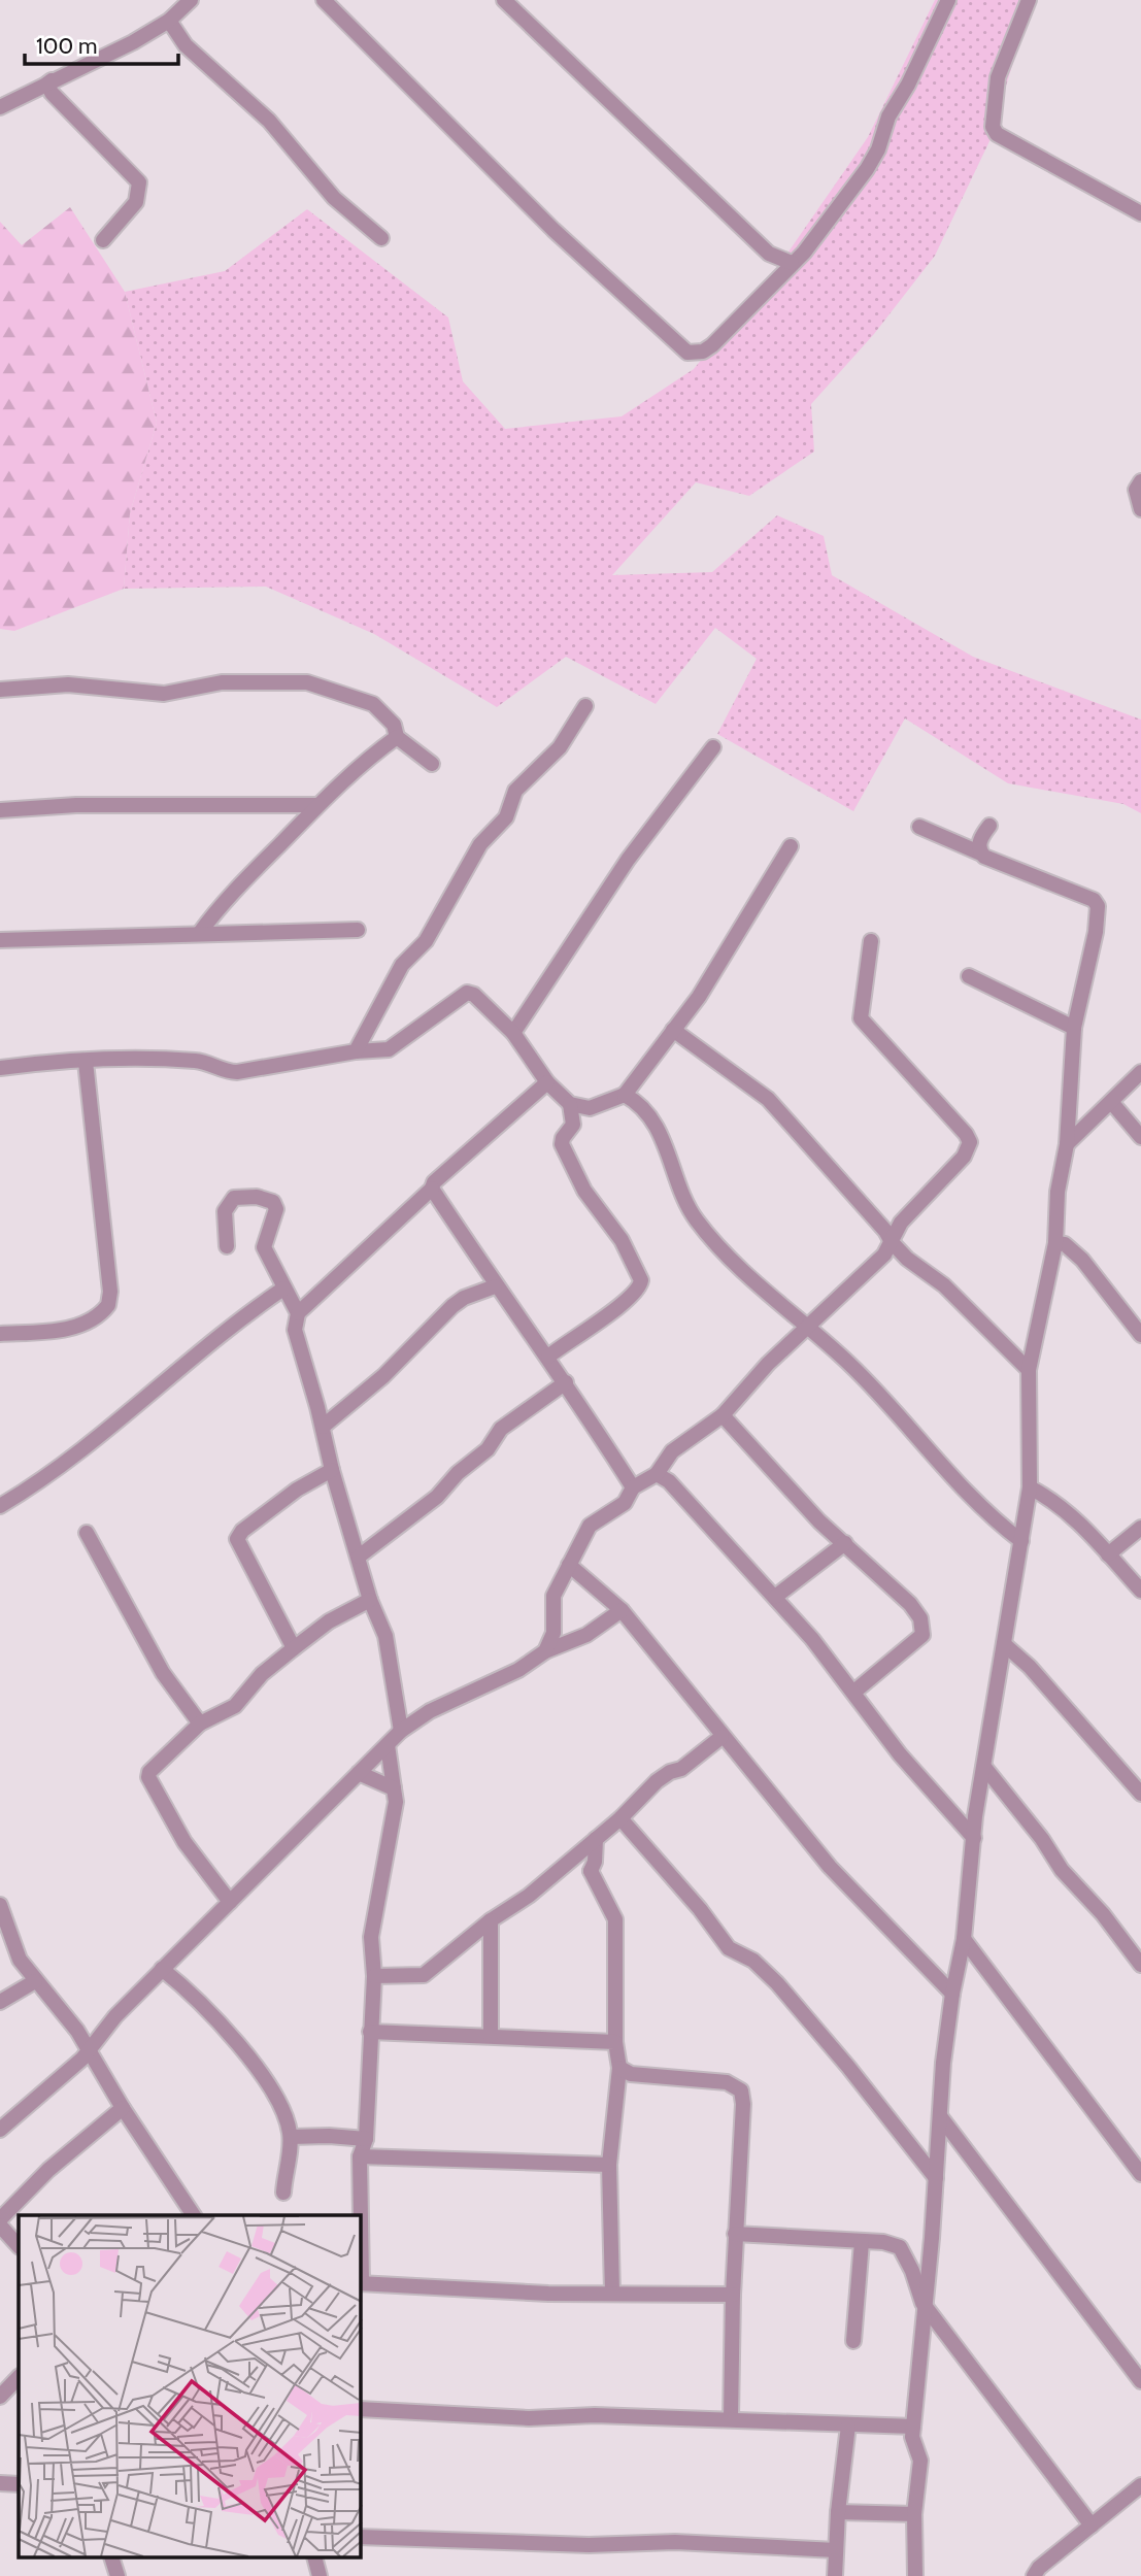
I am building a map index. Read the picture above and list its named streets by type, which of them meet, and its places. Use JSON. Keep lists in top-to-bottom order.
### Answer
{
  "scale_bar": "100 m"
}
